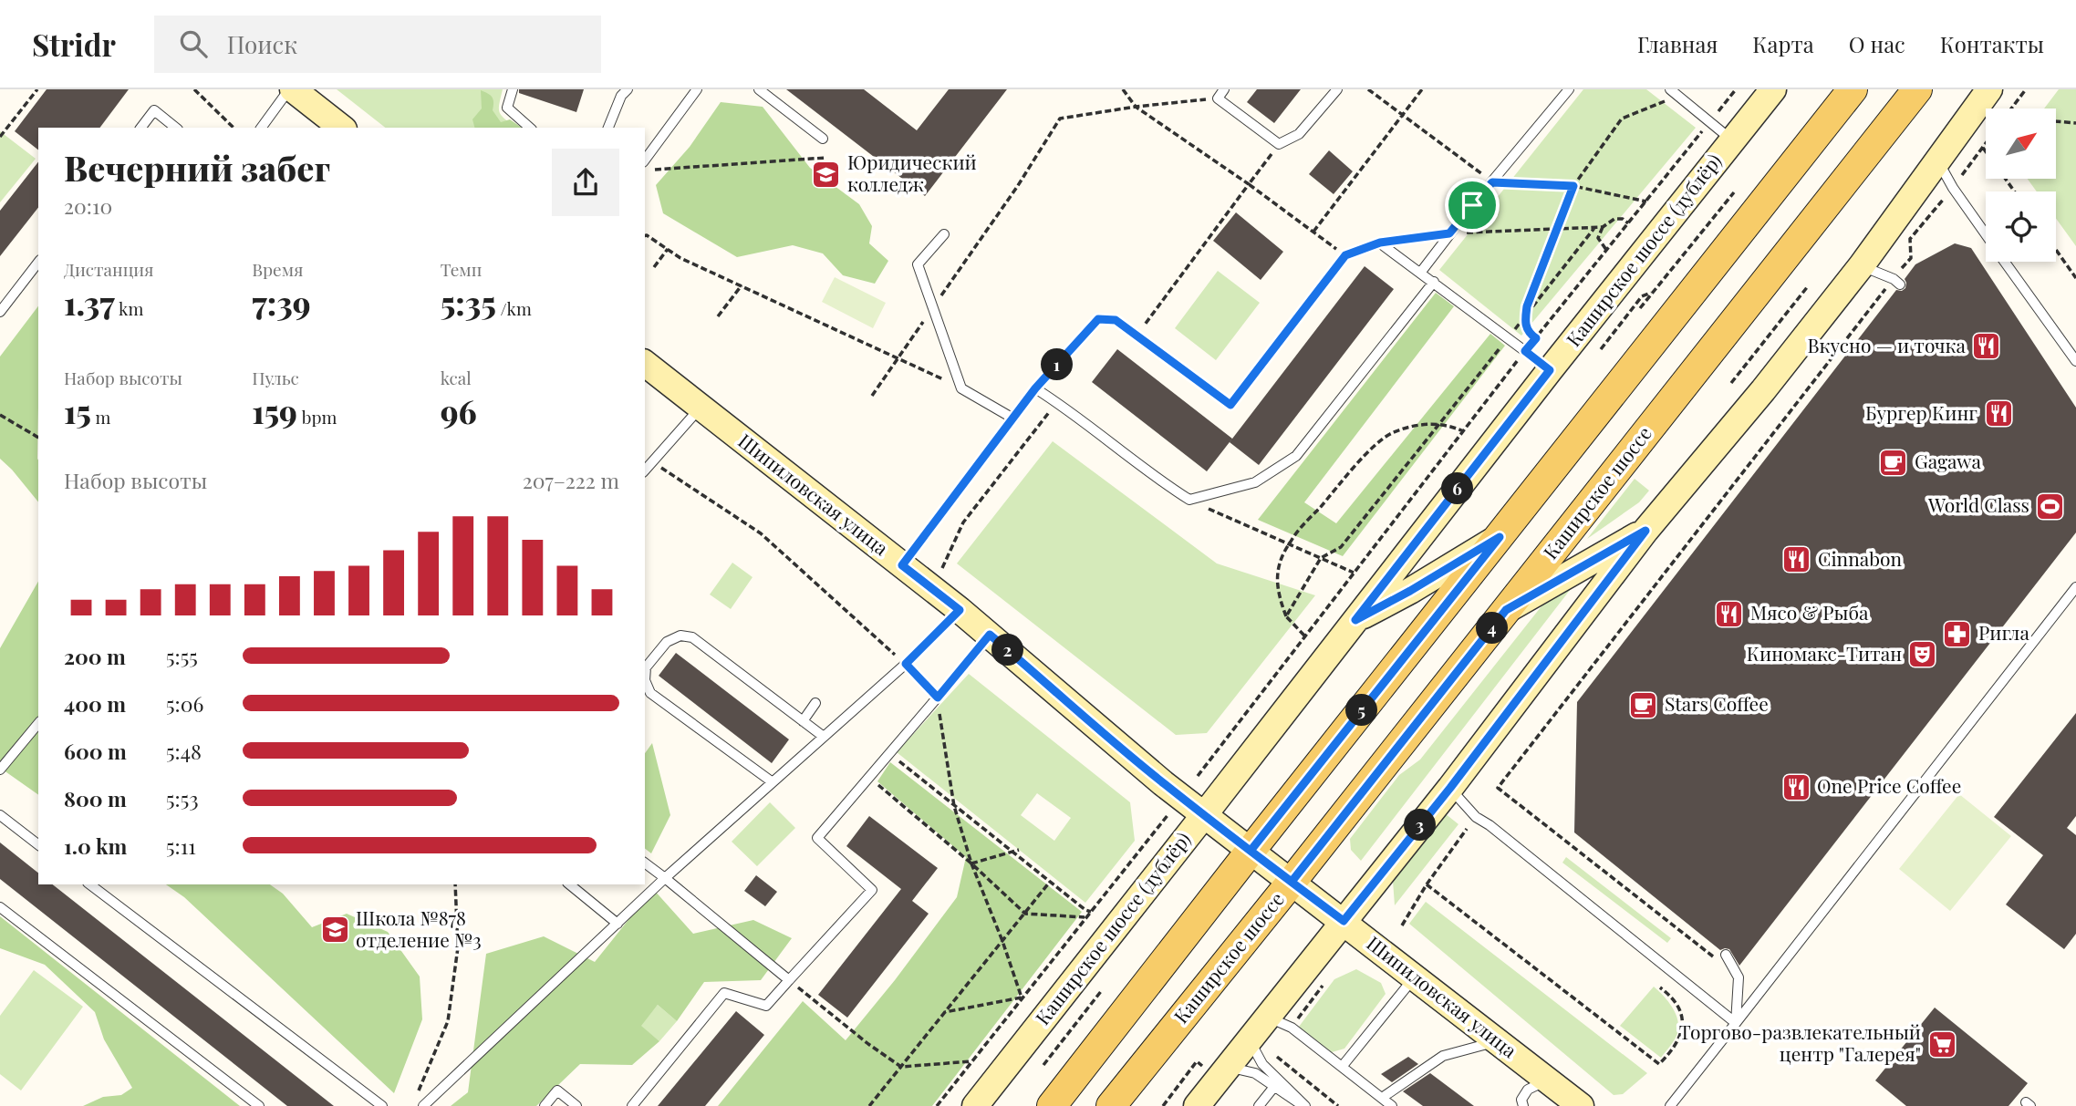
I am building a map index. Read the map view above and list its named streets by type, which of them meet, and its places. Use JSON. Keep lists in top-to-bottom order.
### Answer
{
  "streets": {
    "main road": ["Каширское шоссе (дублёр)", "Каширское шоссе", "Шипиловская улица"]
  },
  "crossings": [
    ["Каширское шоссе (дублёр)", "Шипиловская улица"],
    ["Каширское шоссе", "Шипиловская улица"]
  ],
  "places": {
    "school or university": ["Юридический колледж", "Школа №878 отделение №3"],
    "restaurant": [
      "Вкусно — и точка",
      "Бургер Кинг",
      "Cinnabon",
      "Мясо & Рыба",
      "One Price Coffee"
    ],
    "cafe": ["Gagawa", "Stars Coffee"],
    "sports": ["World Class"],
    "pharmacy": ["Ригла"],
    "theatre": ["Киномакс-Титан"],
    "supermarket": ["Торгово-развлекательный центр \"Галерея\""]
  },
  "north": "top right",
  "page": {
    "header": "Stridr",
    "search": "Поиск",
    "nav": [
      "Главная",
      "Карта",
      "О нас",
      "Контакты"
    ],
    "heading": ["Вечерний забег", "20:10"],
    "stats": [
      ["Дистанция", "1.37 km"],
      ["Время", "7:39"],
      ["Темп", "5:35 /km"],
      ["Набор высоты", "15 m"],
      ["Пульс", "159 bpm"],
      ["kcal", "96"]
    ],
    "pins": [
      "1",
      "6",
      "4",
      "2",
      "5",
      "3"
    ],
    "chart": ["Набор высоты", "207–222 m"],
    "list": [
      {
        "name": "200 m",
        "note": "5:55"
      },
      {
        "name": "400 m",
        "note": "5:06"
      },
      {
        "name": "600 m",
        "note": "5:48"
      },
      {
        "name": "800 m",
        "note": "5:53"
      },
      {
        "name": "1.0 km",
        "note": "5:11"
      }
    ]
  }
}
